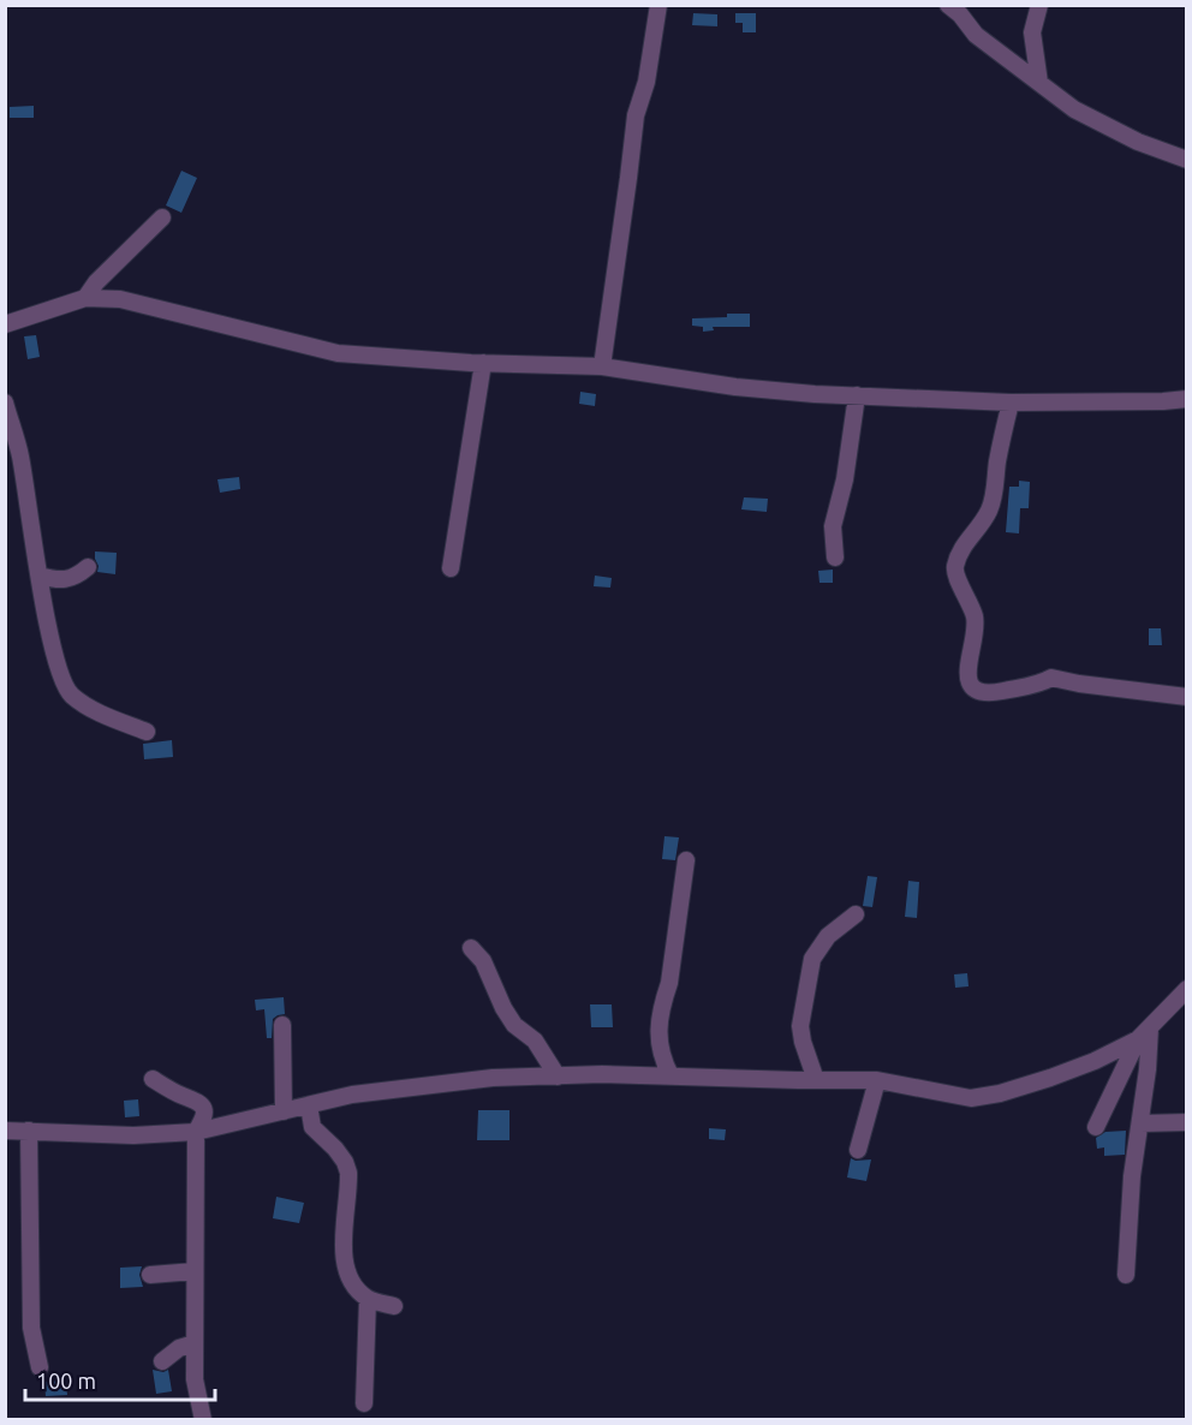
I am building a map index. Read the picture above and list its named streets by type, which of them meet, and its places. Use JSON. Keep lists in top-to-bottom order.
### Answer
{
  "scale_bar": "100 m"
}
